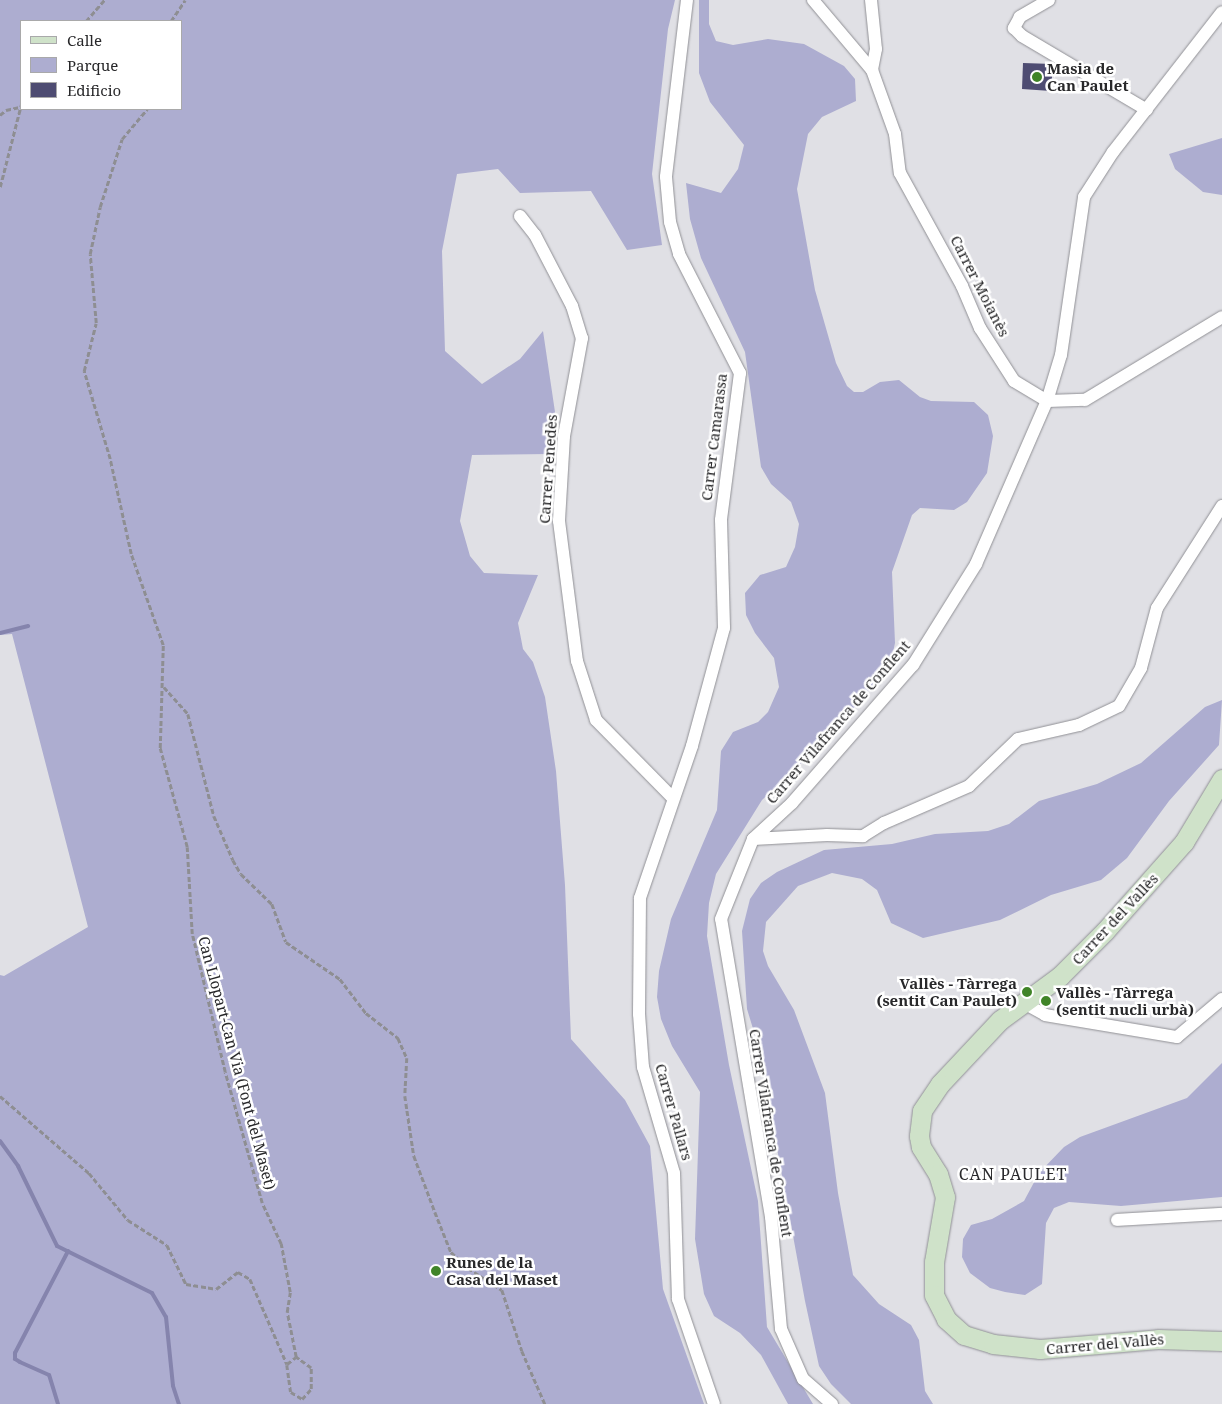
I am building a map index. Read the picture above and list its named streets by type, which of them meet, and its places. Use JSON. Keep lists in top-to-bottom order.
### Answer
{
  "streets": {
    "street": [
      "Carrer Moianès",
      "Carrer Camarassa",
      "Carrer Penedès",
      "Carrer Vilafranca de Conflent",
      "Carrer del Vallès",
      "Carrer Pallars"
    ],
    "path": ["Can Llopart-Can Via (Font del Maset)"]
  },
  "crossings": [
    ["Carrer Moianès", "Carrer Vilafranca de Conflent"],
    ["Carrer Camarassa", "Carrer Penedès"],
    ["Carrer Camarassa", "Carrer Pallars"],
    ["Carrer Penedès", "Carrer Pallars"]
  ],
  "districts": ["CAN PAULET"],
  "places": [
    "Masia de Can Paulet",
    "Vallès - Tàrrega (sentit Can Paulet)",
    "Vallès - Tàrrega (sentit nucli urbà)",
    "Runes de la Casa del Maset"
  ],
  "legend": ["Calle", "Parque", "Edificio"]
}
